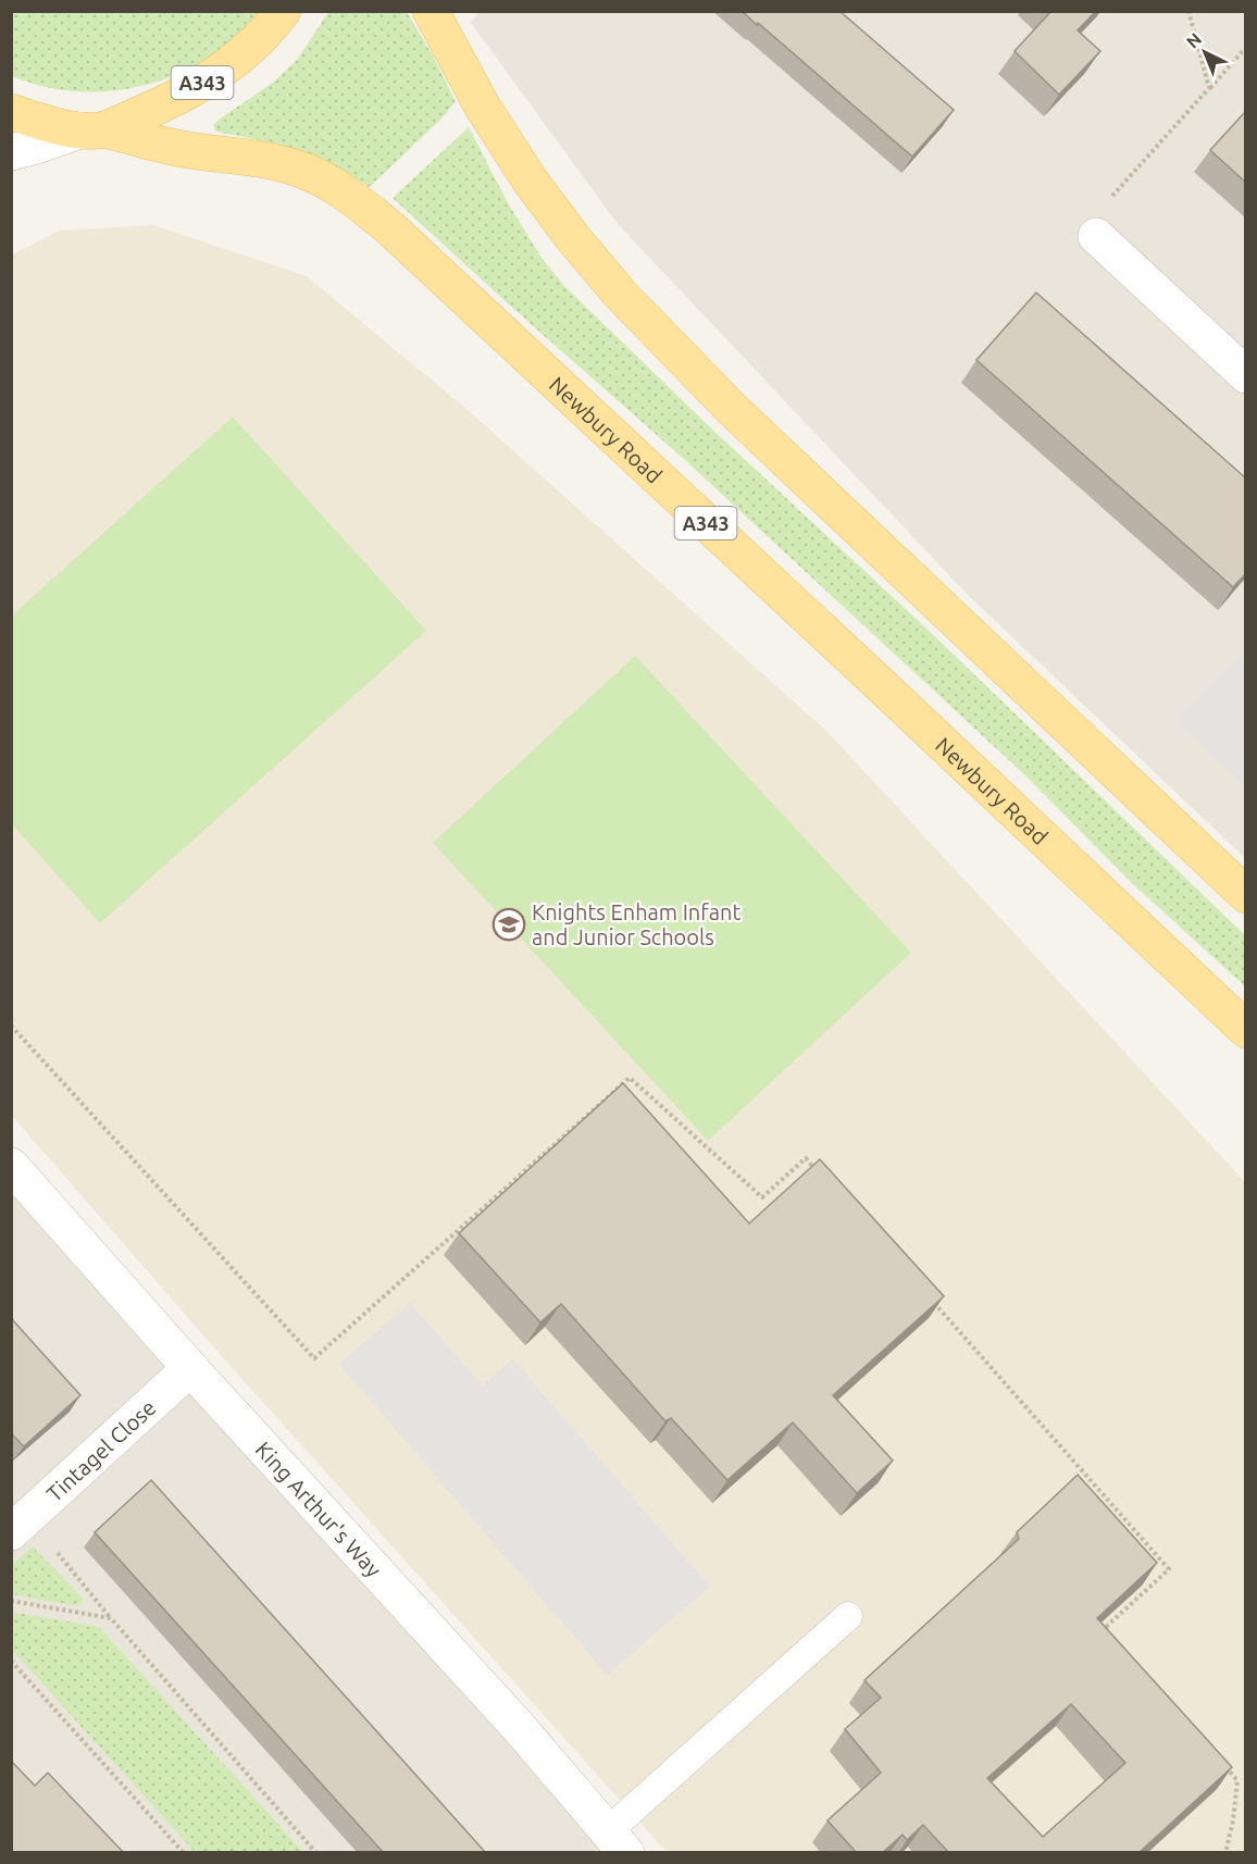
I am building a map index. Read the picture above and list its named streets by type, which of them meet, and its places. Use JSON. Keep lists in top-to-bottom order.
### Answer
{
  "streets": {
    "main road": ["A343", "Newbury Road"],
    "street": ["Tintagel Close", "King Arthur's Way"]
  },
  "crossings": [
    ["A343", "Newbury Road"],
    ["Tintagel Close", "King Arthur's Way"]
  ],
  "places": {
    "school or university": ["Knights Enham Infant and Junior Schools"]
  },
  "north": "top left"
}
